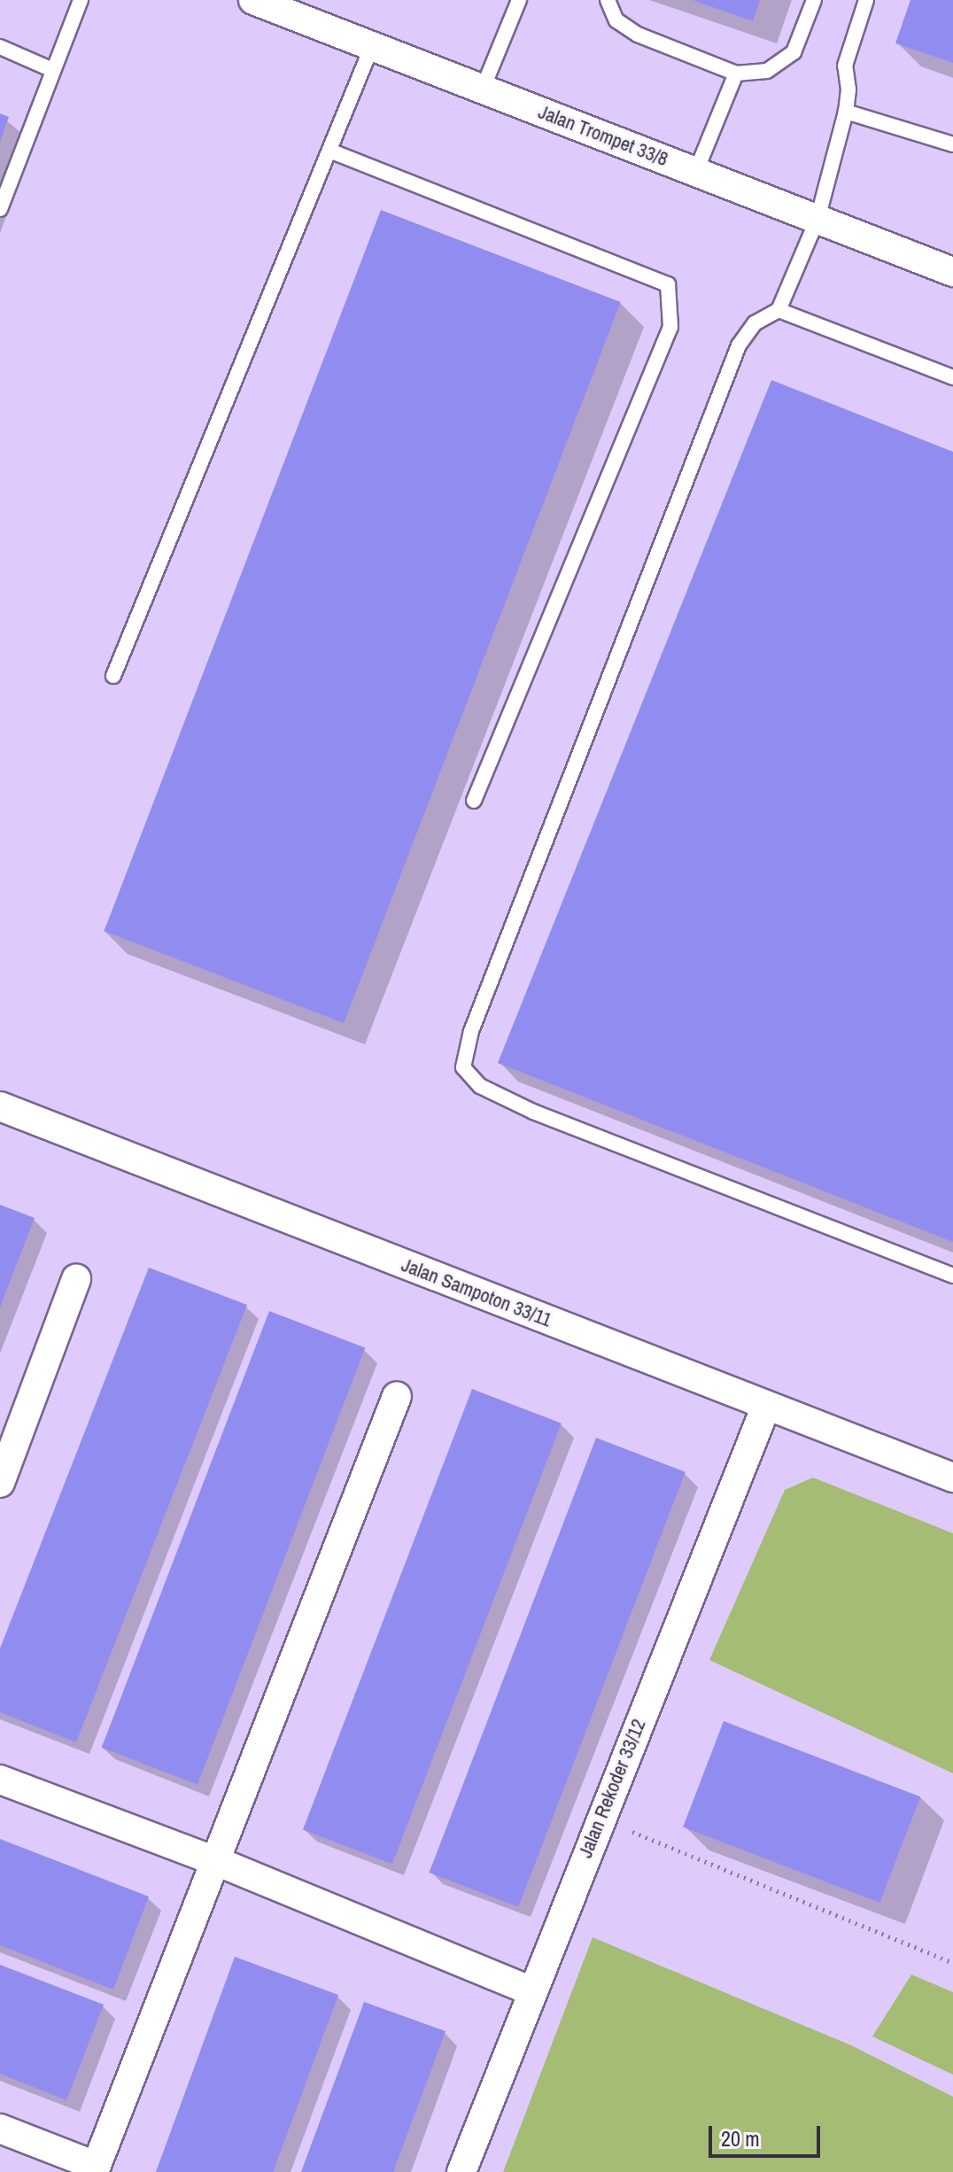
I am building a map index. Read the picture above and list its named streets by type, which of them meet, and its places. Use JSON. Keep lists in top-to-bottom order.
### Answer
{
  "streets": {
    "street": ["Jalan Trompet 33/8", "Jalan Sampoton 33/11", "Jalan Rekoder 33/12"]
  },
  "crossings": [
    ["Jalan Sampoton 33/11", "Jalan Rekoder 33/12"]
  ],
  "scale_bar": "20 m"
}
